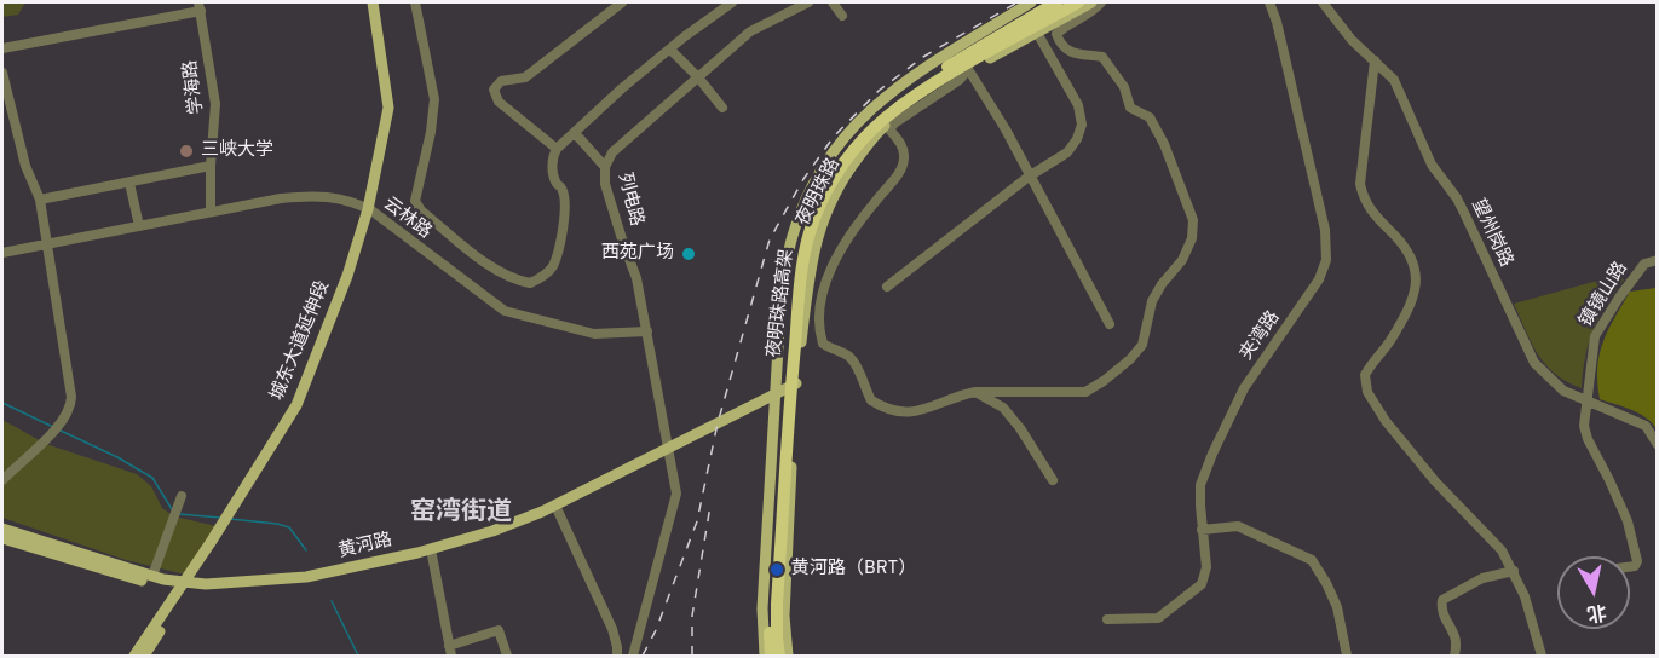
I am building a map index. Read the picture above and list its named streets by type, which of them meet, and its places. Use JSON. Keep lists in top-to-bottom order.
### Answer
{
  "streets": {
    "highway": ["夜明珠路高架"],
    "main road": ["夜明珠路", "城东大道延伸段", "黄河路"],
    "street": [
      "学海路",
      "列电路",
      "云林路",
      "望州岗路",
      "镇镜山路",
      "夹湾路"
    ]
  },
  "crossings": [
    ["学海路", "云林路"],
    ["夜明珠路", "夜明珠路高架"],
    ["夜明珠路", "黄河路"],
    ["列电路", "云林路"],
    ["列电路", "黄河路"],
    ["云林路", "城东大道延伸段"],
    ["望州岗路", "镇镜山路"],
    ["城东大道延伸段", "黄河路"]
  ],
  "districts": ["窑湾街道"],
  "places": ["三峡大学", "西苑广场", "黄河路（BRT）"],
  "north": "bottom"
}
